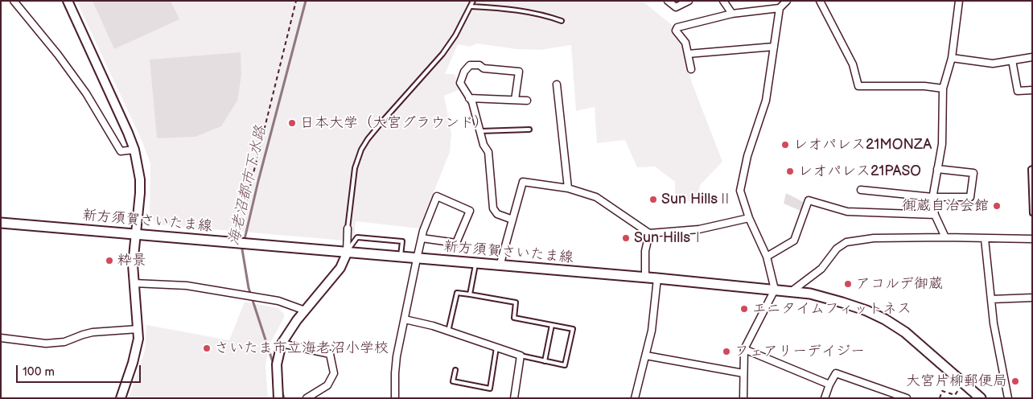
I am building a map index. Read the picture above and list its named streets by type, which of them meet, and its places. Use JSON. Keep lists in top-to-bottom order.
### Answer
{
  "streets": {
    "main road": ["新方須賀さいたま線"]
  },
  "water": ["海老沼都市下水路"],
  "places": [
    "日本大学（大宮グラウンド）",
    "レオパレス21MONZA",
    "レオパレス21PASO",
    "Sun HillsⅡ",
    "御蔵自治会館",
    "Sun HillsⅠ",
    "粋景",
    "アコルデ御蔵",
    "エニタイムフィットネス",
    "さいたま市立海老沼小学校",
    "フェアリーデイジー",
    "大宮片柳郵便局"
  ],
  "scale_bar": "100 m"
}
